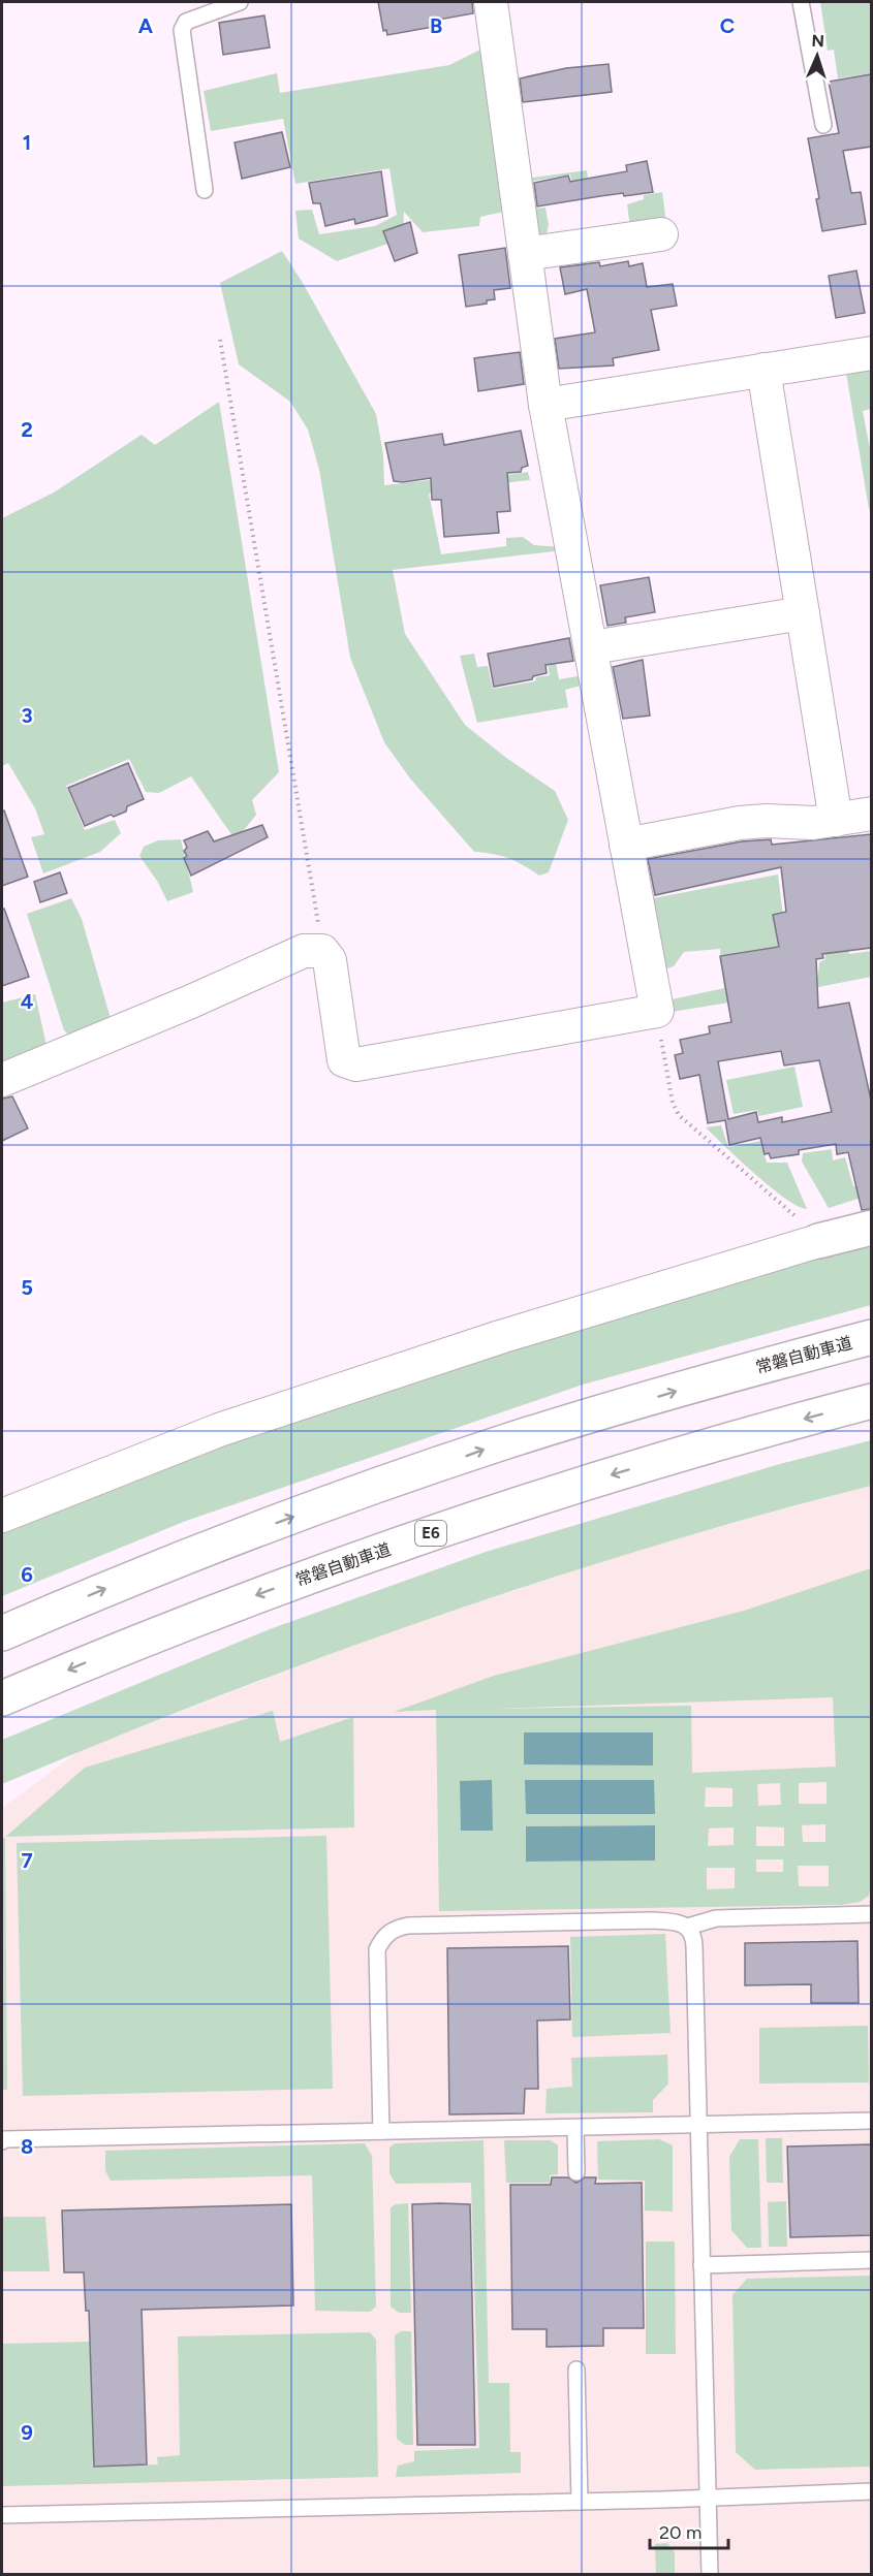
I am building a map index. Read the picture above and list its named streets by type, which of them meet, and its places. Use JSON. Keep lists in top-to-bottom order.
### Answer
{
  "streets": {
    "main road": ["常磐自動車道", "E6"]
  },
  "scale_bar": "20 m",
  "north": "top",
  "grid": {
    "columns": ["A", "B", "C"],
    "rows": [
      "1",
      "2",
      "3",
      "4",
      "5",
      "6",
      "7",
      "8",
      "9"
    ]
  }
}
